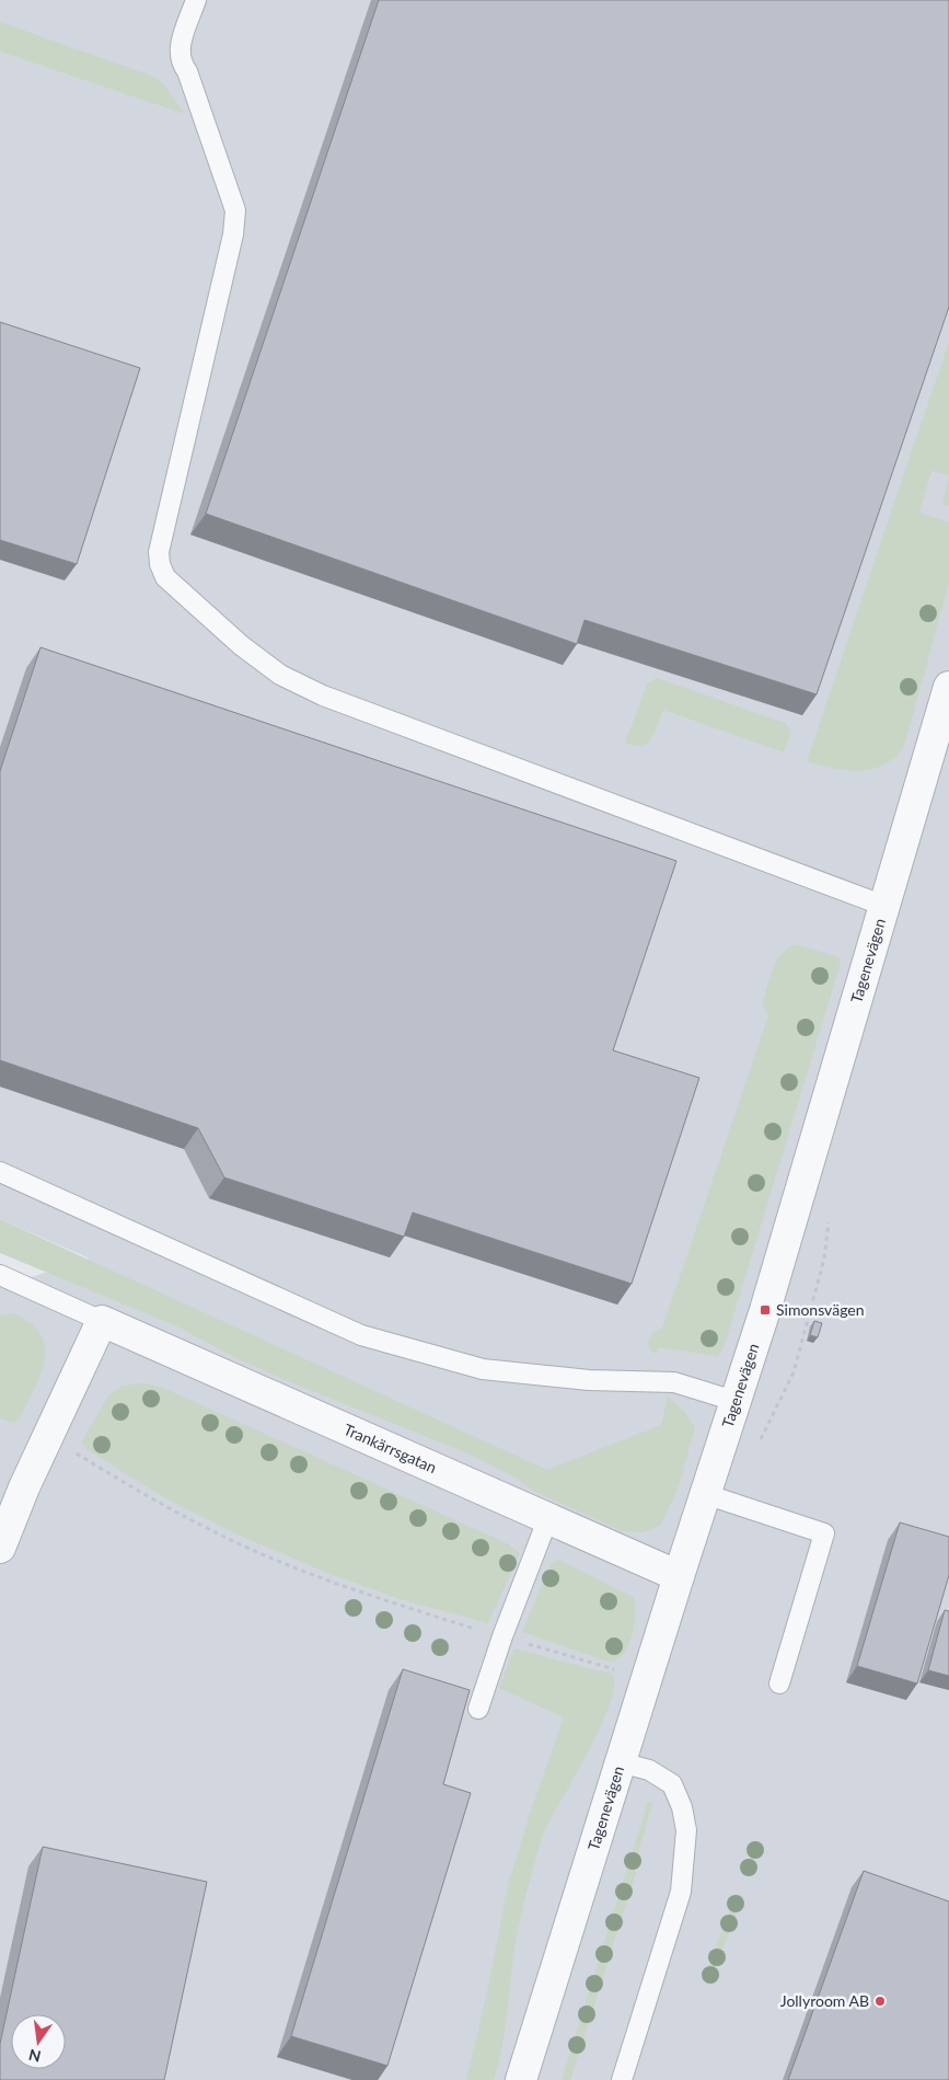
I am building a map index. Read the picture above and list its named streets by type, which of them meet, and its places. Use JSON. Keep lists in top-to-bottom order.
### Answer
{
  "streets": {
    "street": ["Tagenevägen", "Trankärrsgatan"]
  },
  "crossings": [
    ["Tagenevägen", "Trankärrsgatan"]
  ],
  "places": {
    "transit": ["Simonsvägen"],
    "other": ["Jollyroom AB"]
  },
  "north": "bottom"
}
